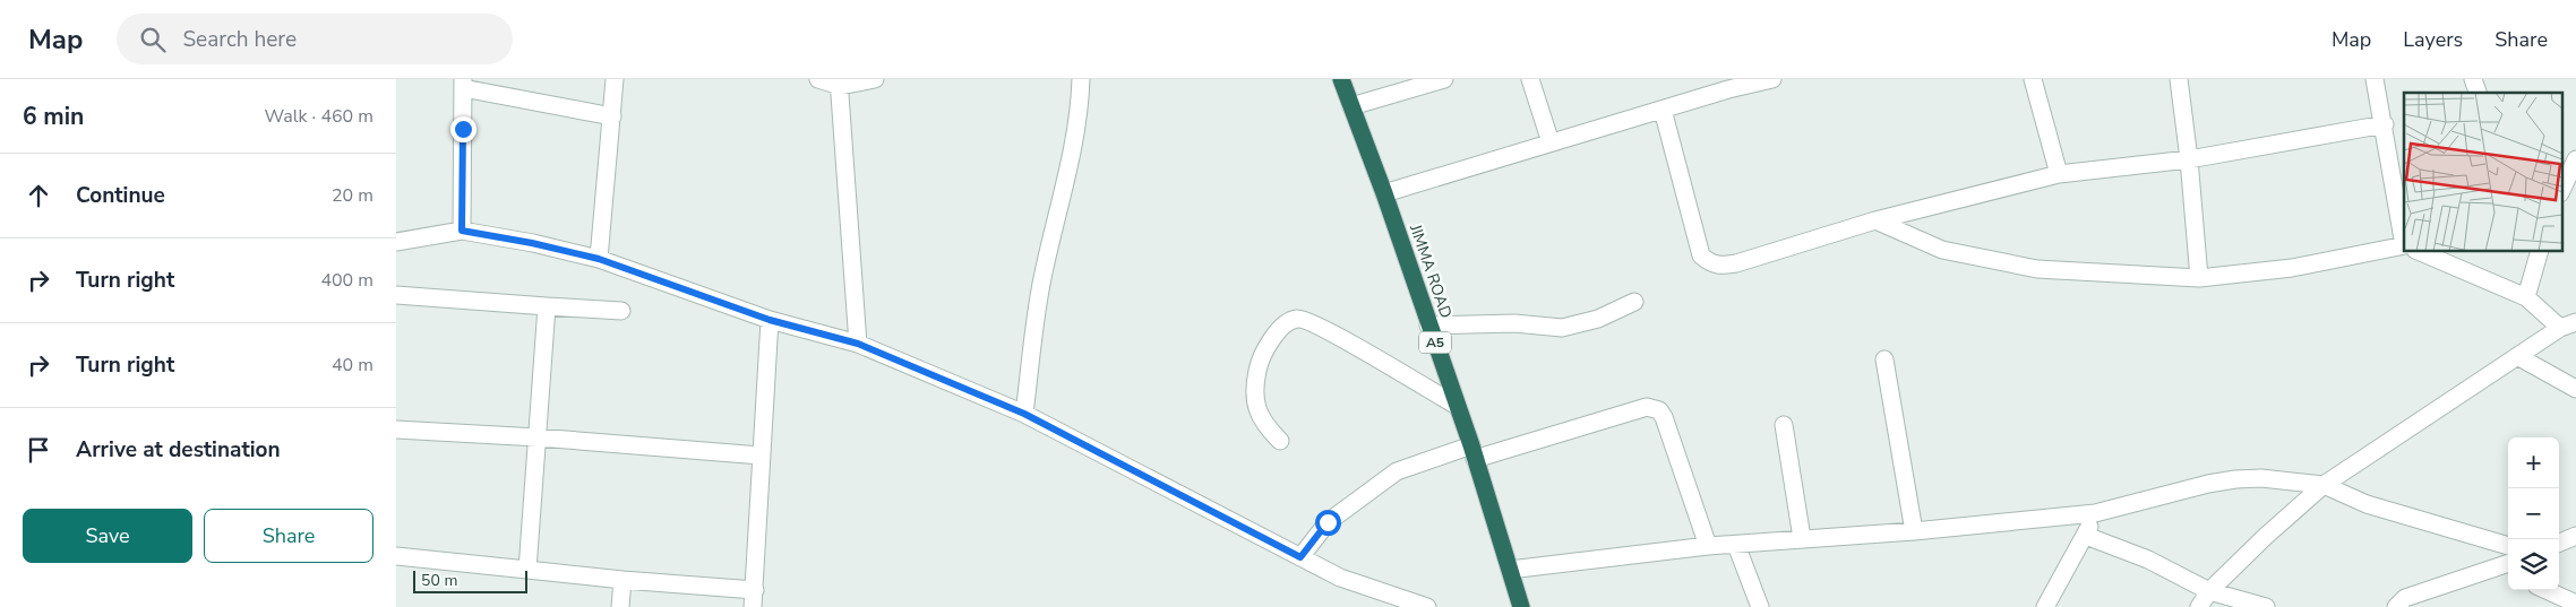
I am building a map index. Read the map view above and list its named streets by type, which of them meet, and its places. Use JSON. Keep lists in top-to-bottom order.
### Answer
{
  "streets": {
    "highway": ["JIMMA ROAD", "A5"]
  },
  "scale_bar": "50 m",
  "page": {
    "header": "Map",
    "search": "Search here",
    "nav": ["Map", "Layers", "Share"],
    "heading": ["6 min", "Walk · 460 m"],
    "list": [
      ["Continue", "20 m"],
      ["Turn right", "400 m"],
      ["Turn right", "40 m"],
      "Arrive at destination"
    ],
    "map_buttons": ["+", "−"],
    "buttons": ["Save", "Share"],
    "scale": "50 m"
  }
}
